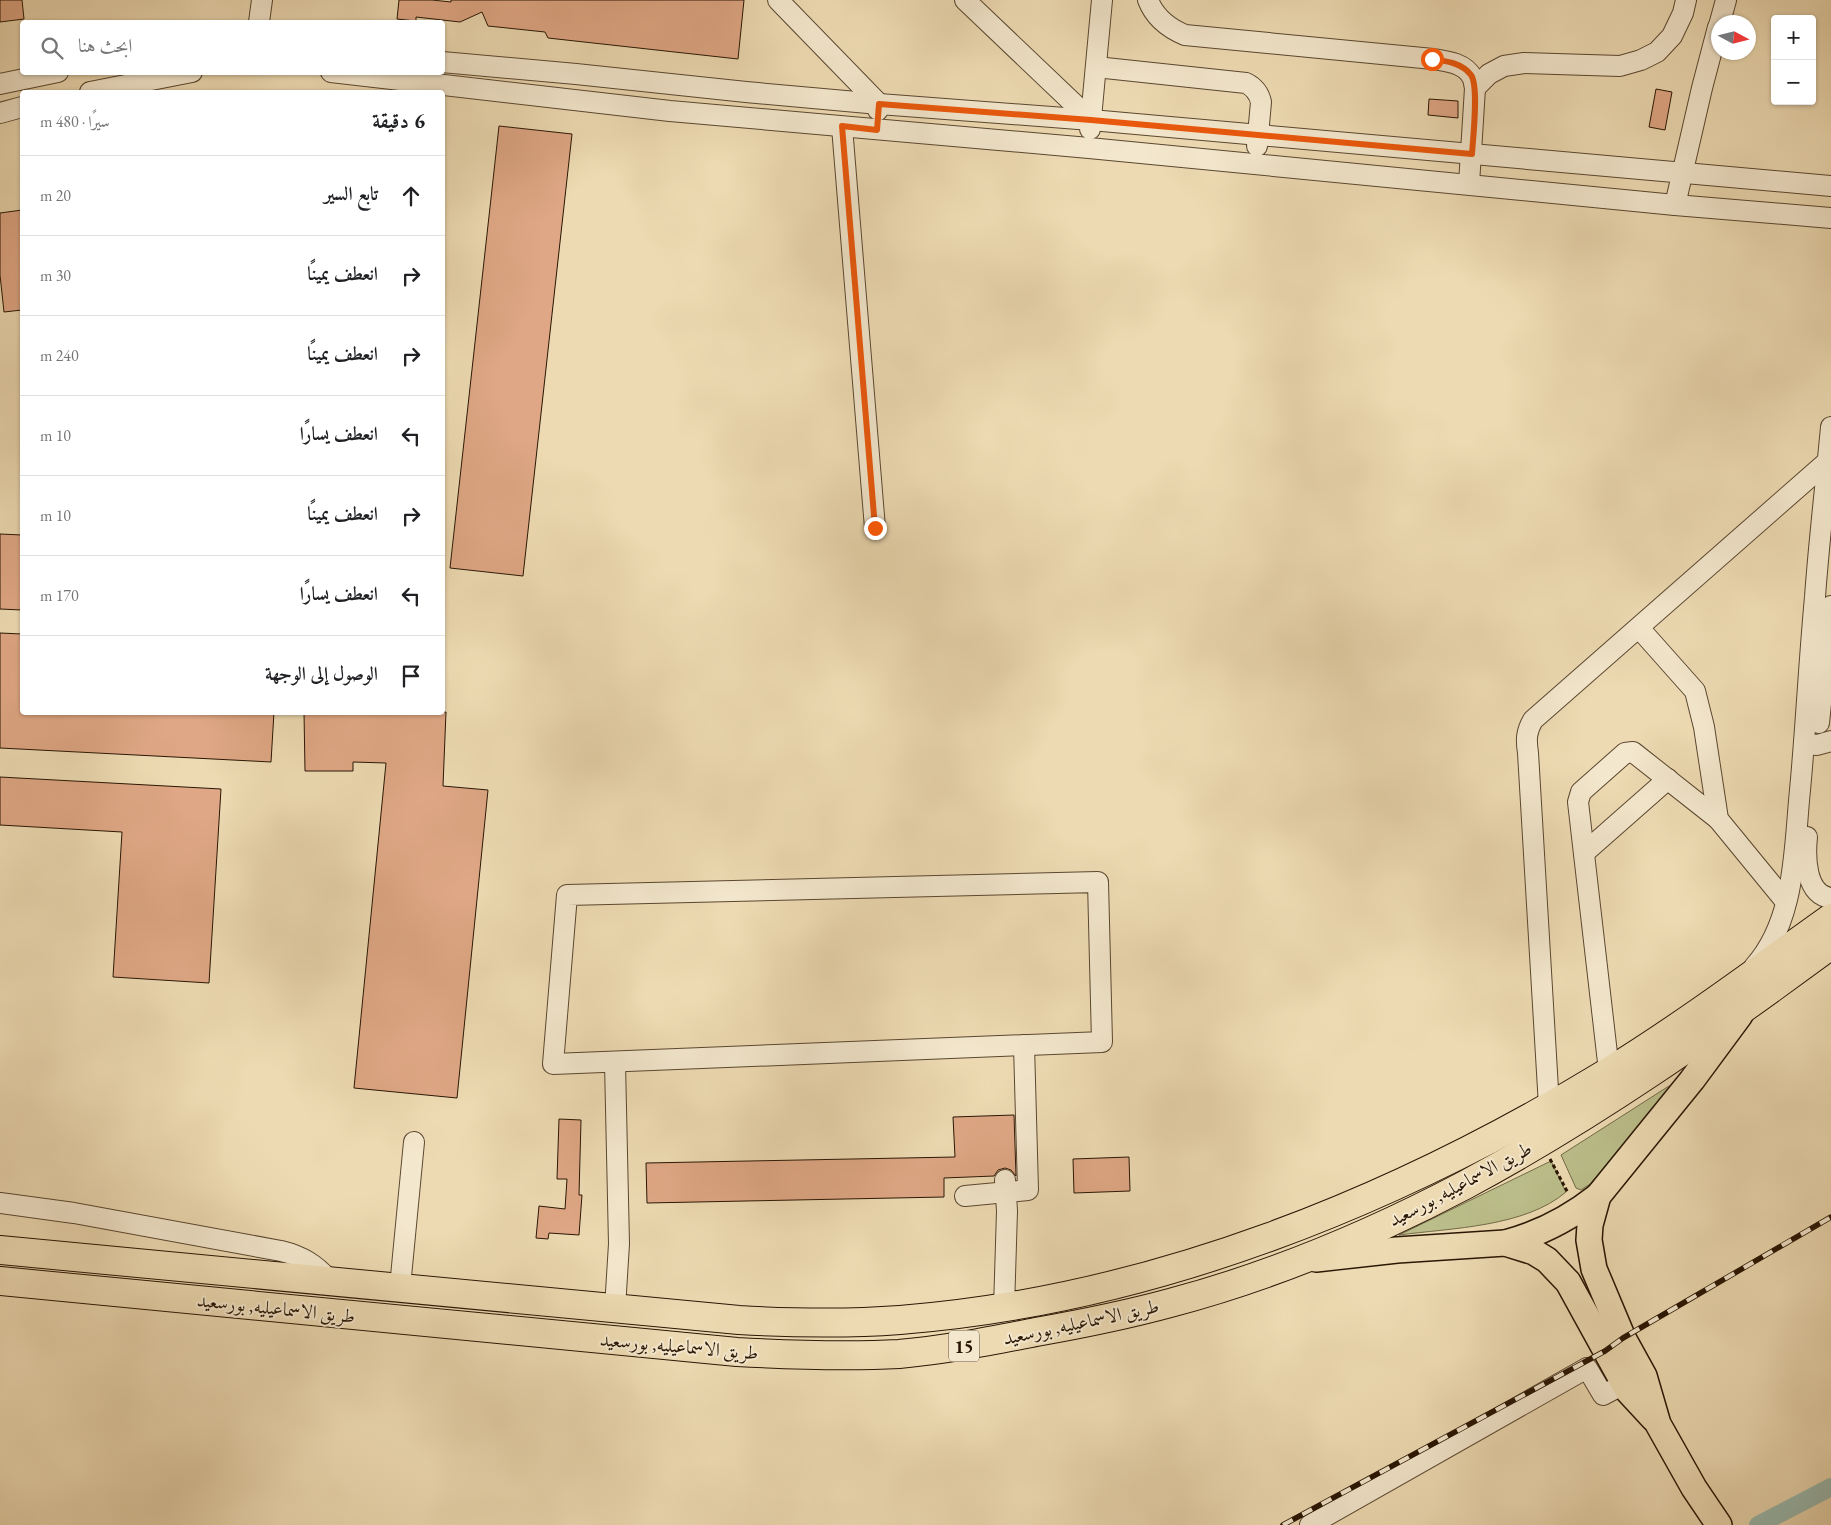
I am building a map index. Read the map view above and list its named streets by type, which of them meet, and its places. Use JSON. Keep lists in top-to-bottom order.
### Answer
{
  "streets": {
    "highway": ["طريق الاسماعيليه, بورسعيد", "15"]
  },
  "north": "right",
  "page": {
    "map_buttons": ["+", "−"],
    "search": "ابحث هنا",
    "heading": ["6 دقيقة", "سيرًا · 480 m"],
    "list": [
      ["تابع السير", "20 m"],
      ["انعطف يمينًا", "30 m"],
      ["انعطف يمينًا", "240 m"],
      ["انعطف يسارًا", "10 m"],
      ["انعطف يمينًا", "10 m"],
      ["انعطف يسارًا", "170 m"],
      "الوصول إلى الوجهة"
    ]
  }
}
